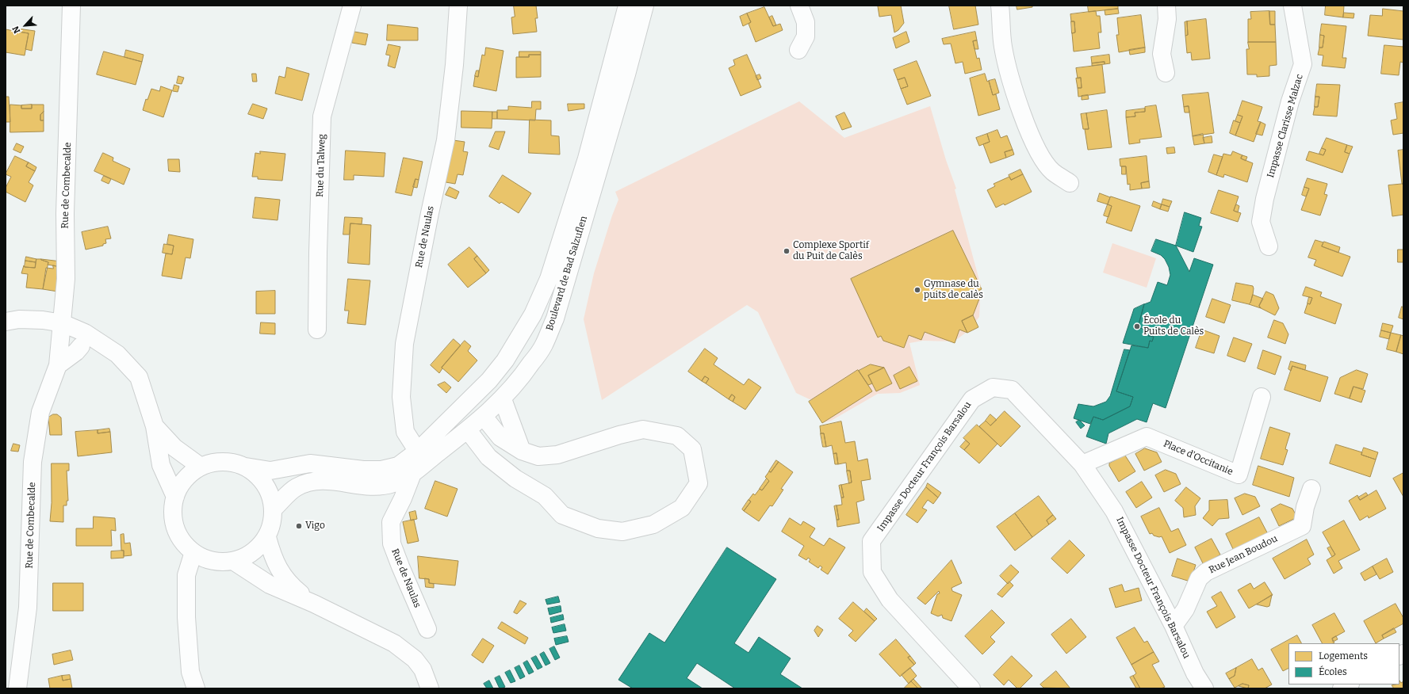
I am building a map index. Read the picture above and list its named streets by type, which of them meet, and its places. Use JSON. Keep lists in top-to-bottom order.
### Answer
{
  "streets": {
    "street": [
      "Impasse Clarisse Malzac",
      "Rue du Talweg",
      "Rue de Combecalde",
      "Rue de Naulas",
      "Boulevard de Bad Salzuflen",
      "Place d'Occitanie",
      "Impasse Docteur François Barsalou",
      "Rue Jean Boudou"
    ]
  },
  "crossings": [
    ["Rue de Naulas", "Boulevard de Bad Salzuflen"],
    ["Place d'Occitanie", "Impasse Docteur François Barsalou"],
    ["Impasse Docteur François Barsalou", "Rue Jean Boudou"]
  ],
  "places": [
    "Complexe Sportif du Puit de Calès",
    "Gymnase du puits de calès",
    "École du Puits de Calès",
    "Vigo"
  ],
  "legend": ["Logements", "Écoles"],
  "north": "bottom left"
}
